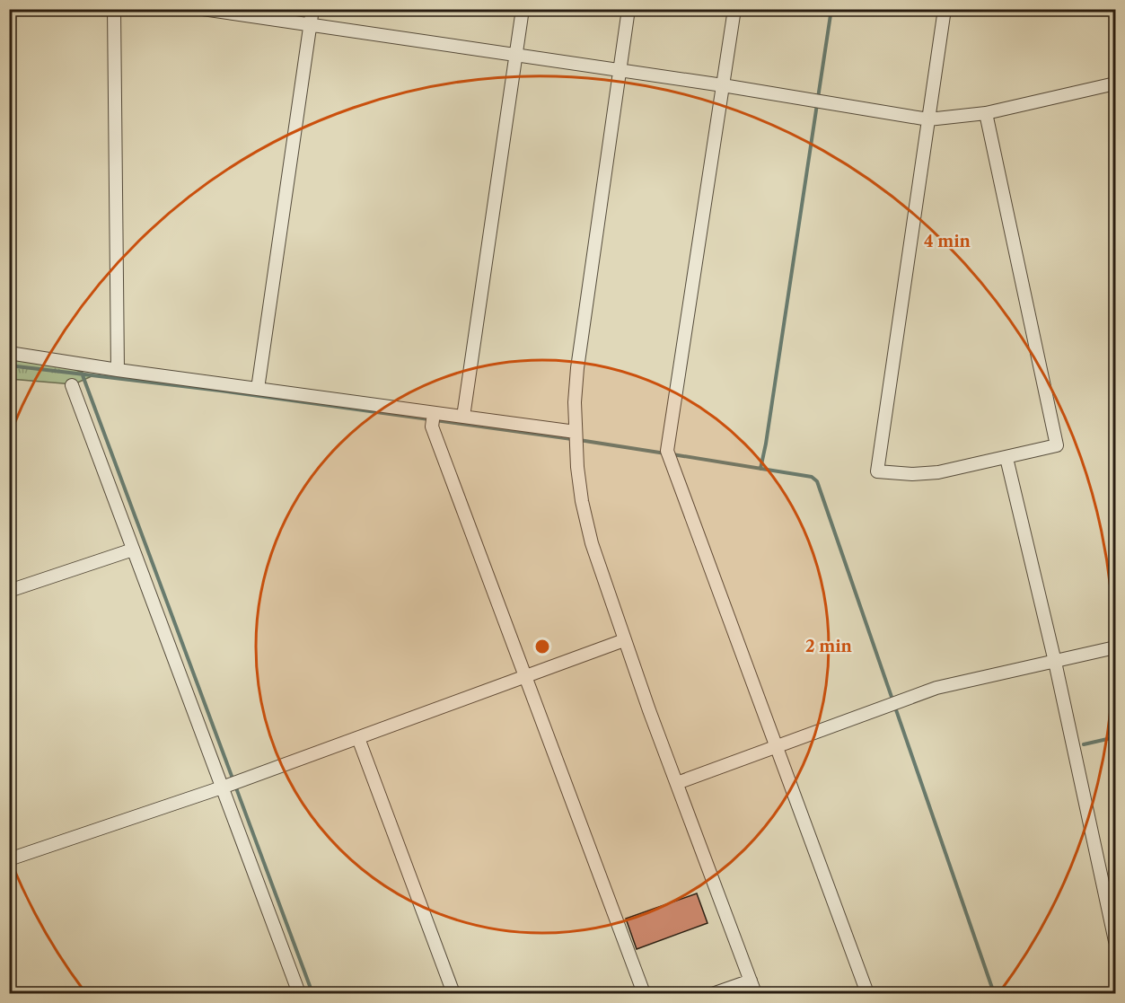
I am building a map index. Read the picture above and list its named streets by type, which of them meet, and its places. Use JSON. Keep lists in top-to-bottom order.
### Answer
{
  "rings": ["4 min", "2 min"]
}
